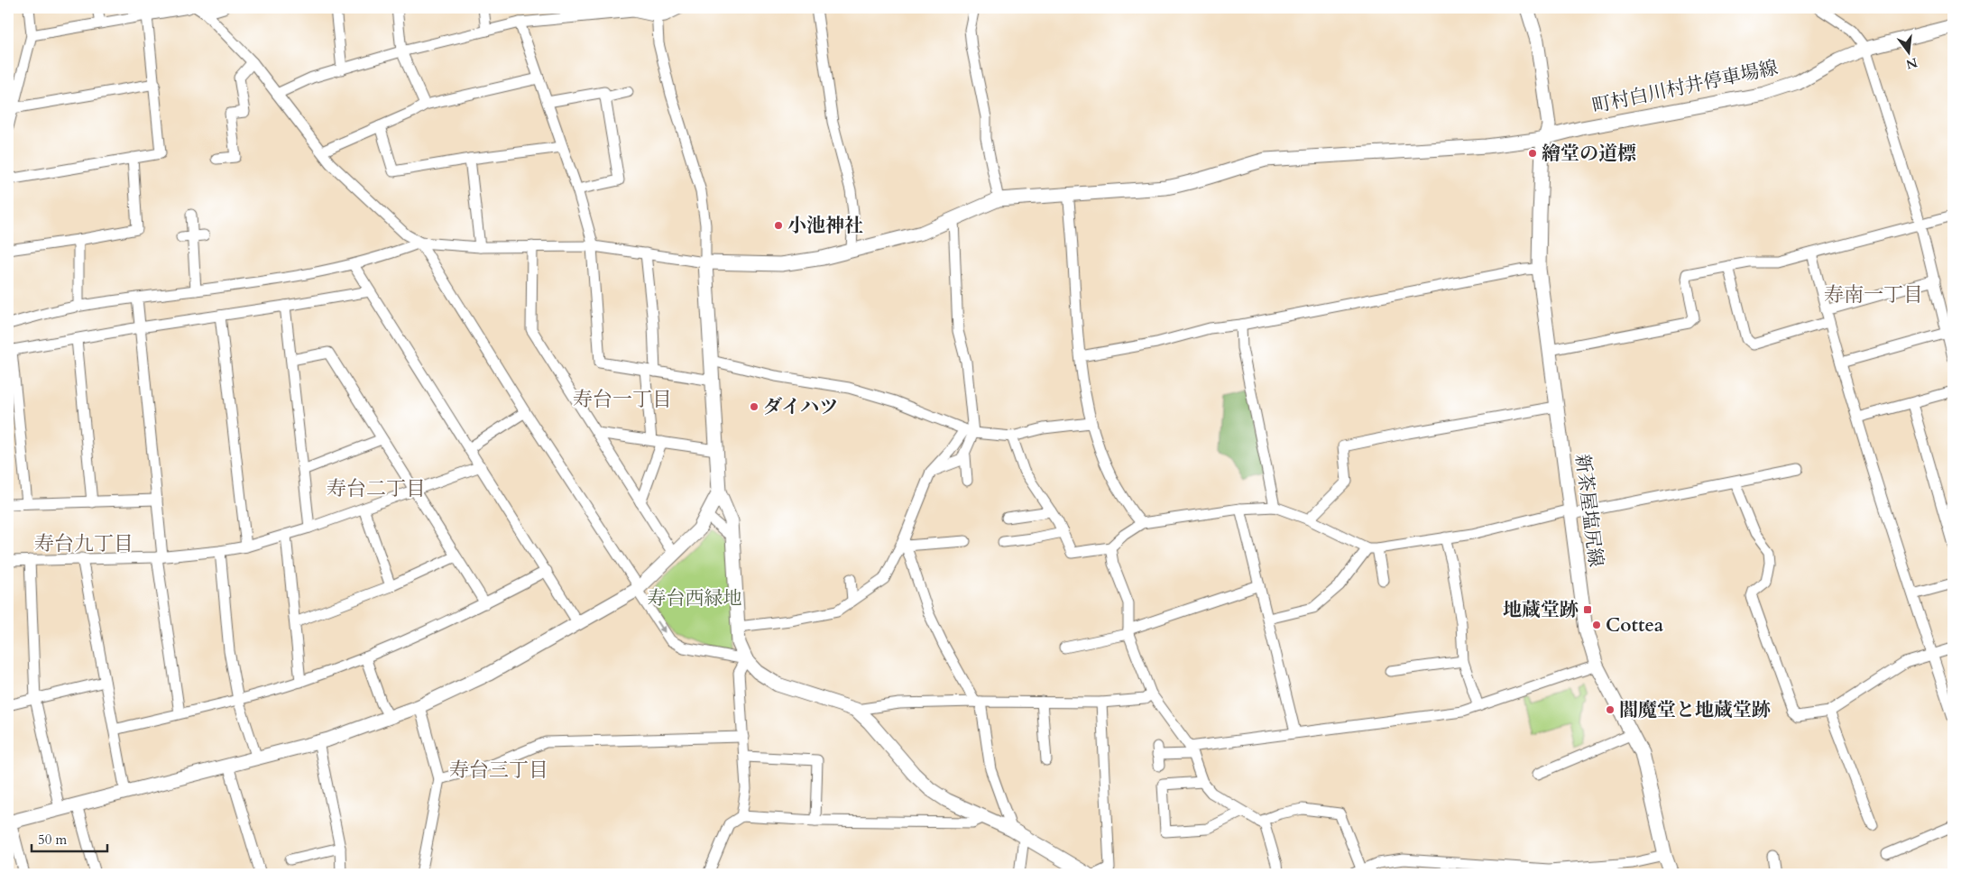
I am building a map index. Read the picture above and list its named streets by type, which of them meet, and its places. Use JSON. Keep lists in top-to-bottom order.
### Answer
{
  "streets": {
    "street": ["町村白川村井停車場線", "新茶屋塩尻線"]
  },
  "crossings": [
    ["町村白川村井停車場線", "新茶屋塩尻線"]
  ],
  "districts": [
    "寿南一丁目",
    "寿台一丁目",
    "寿台二丁目",
    "寿台九丁目",
    "寿台三丁目"
  ],
  "parks": ["寿台西緑地"],
  "places": {
    "other": [
      "繪堂の道標",
      "小池神社",
      "ダイハツ",
      "Cottea",
      "閻魔堂と地蔵堂跡"
    ],
    "transit": ["地蔵堂跡"]
  },
  "scale_bar": "50 m",
  "north": "bottom"
}
